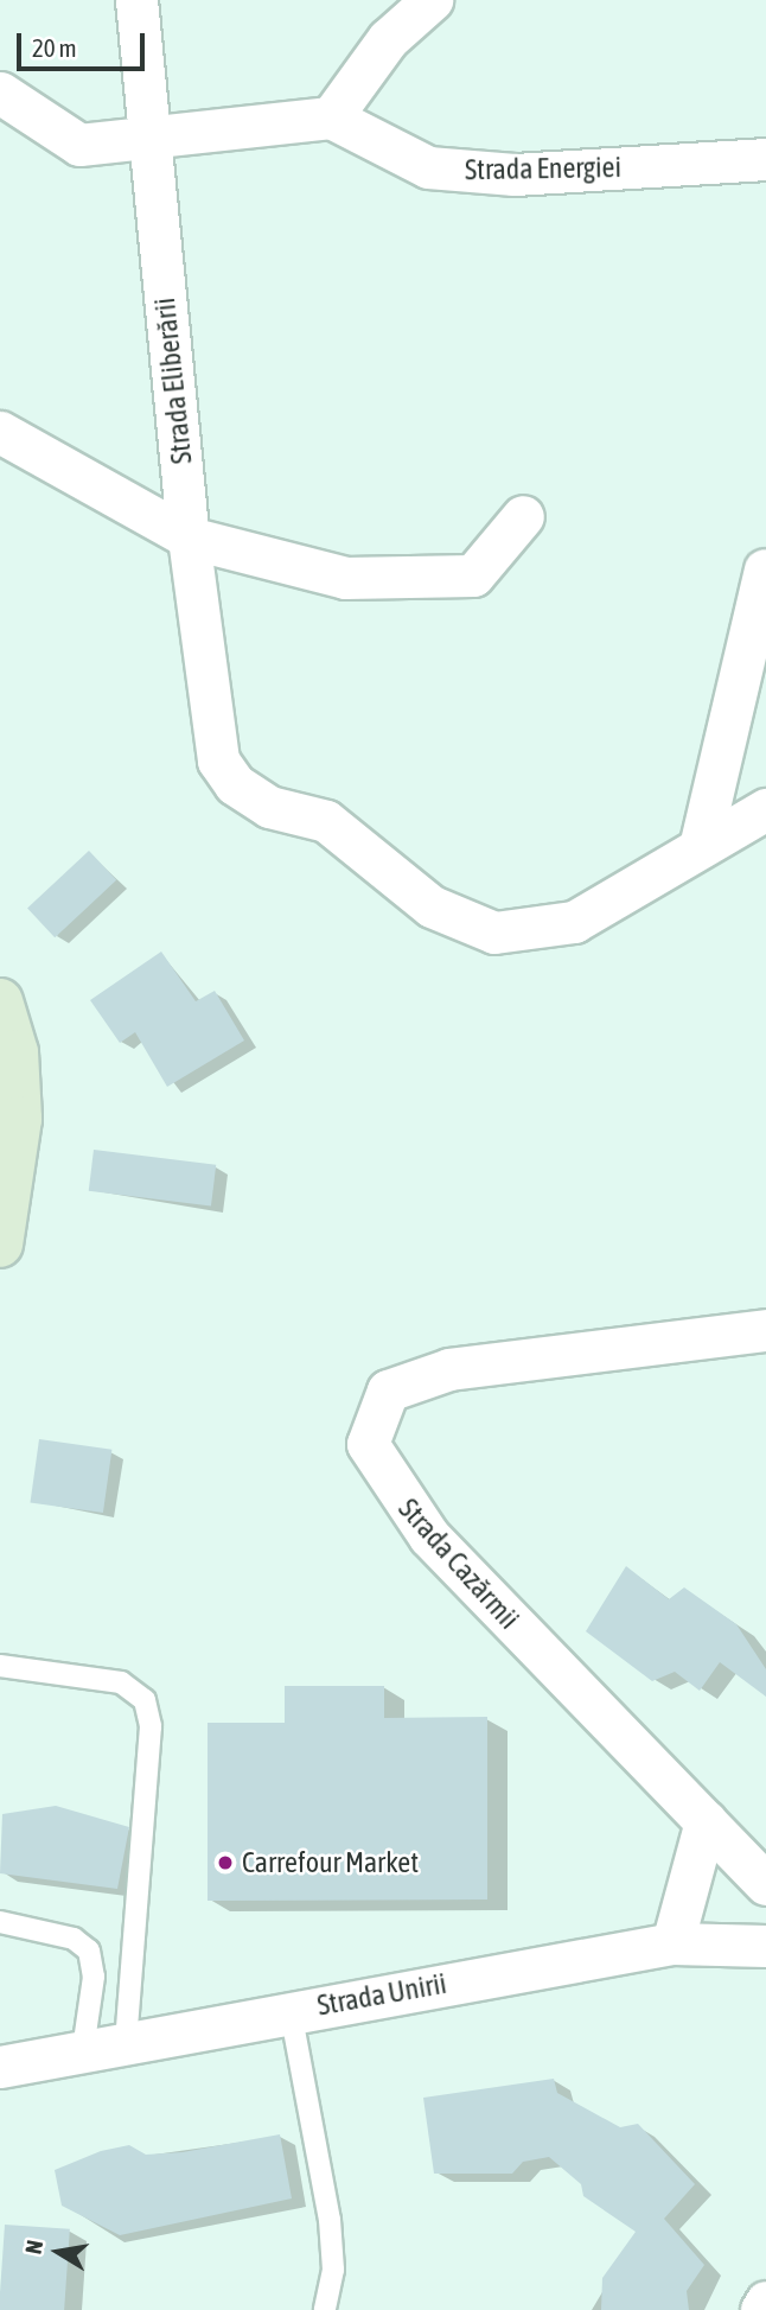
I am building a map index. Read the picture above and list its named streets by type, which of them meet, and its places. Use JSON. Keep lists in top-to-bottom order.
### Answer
{
  "streets": {
    "street": [
      "Strada Energiei",
      "Strada Eliberării",
      "Strada Cazărmii",
      "Strada Unirii"
    ]
  },
  "places": ["Carrefour Market"],
  "scale_bar": "20 m",
  "north": "left"
}
